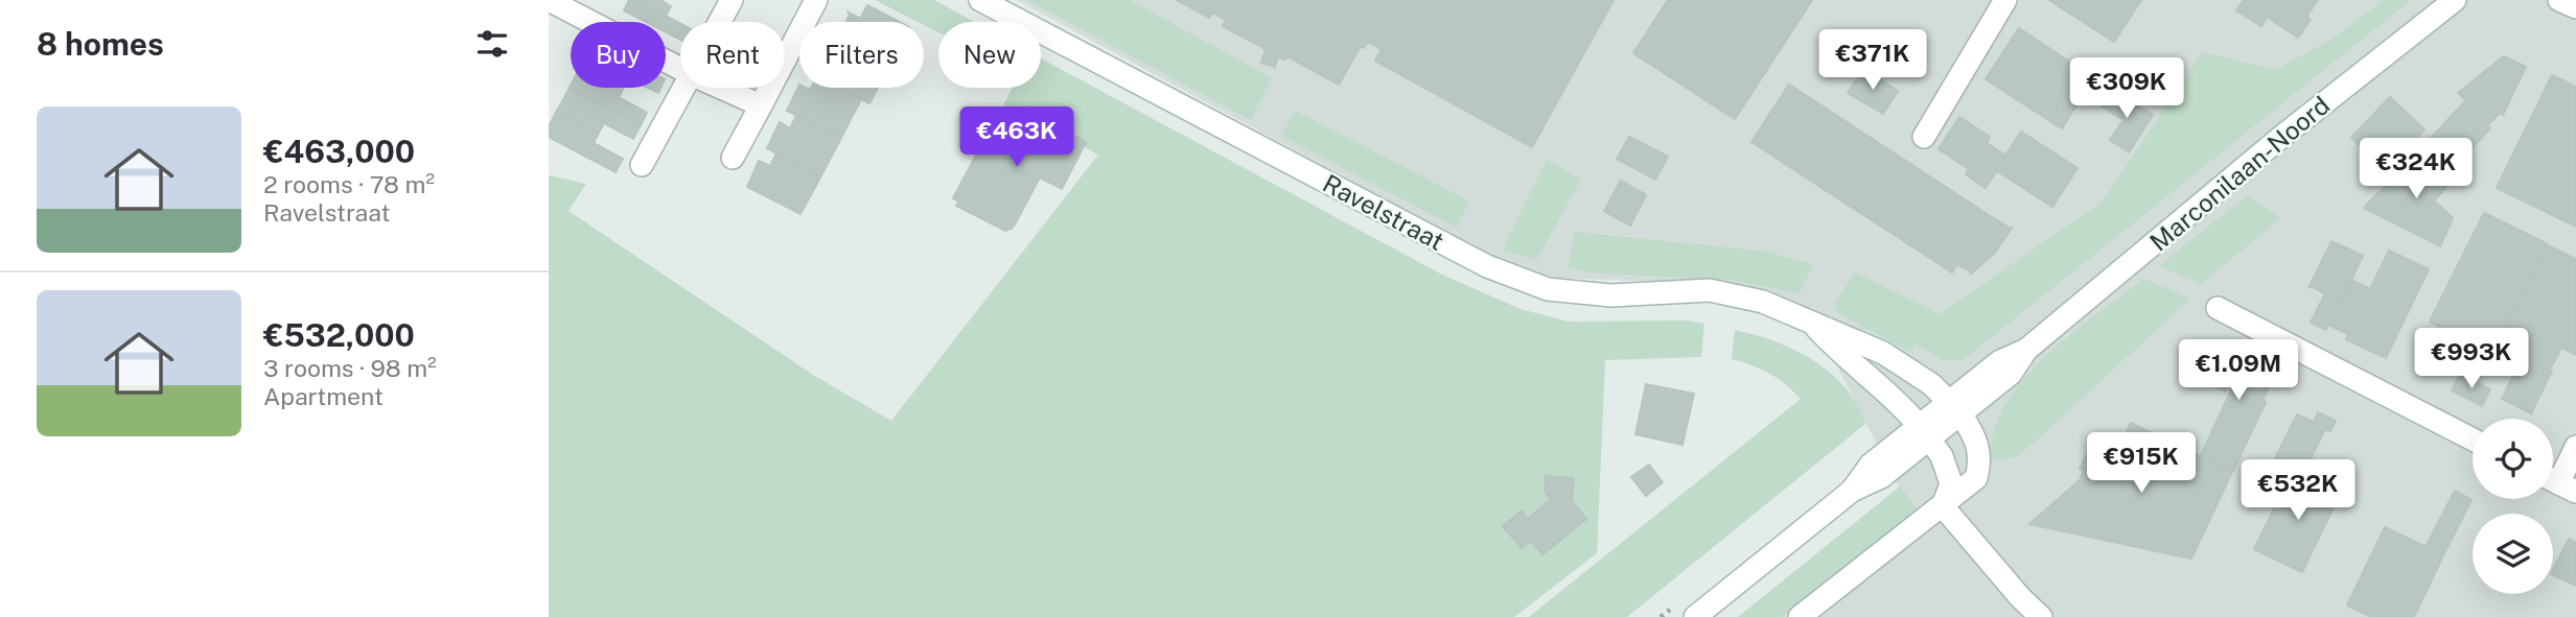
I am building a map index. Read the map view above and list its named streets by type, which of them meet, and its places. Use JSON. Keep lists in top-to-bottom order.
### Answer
{
  "streets": {
    "street": ["Marconilaan-Noord", "Ravelstraat"]
  },
  "crossings": [
    ["Marconilaan-Noord", "Ravelstraat"]
  ],
  "page": {
    "heading": "8 homes",
    "chip": [
      "Buy",
      "Rent",
      "Filters",
      "New"
    ],
    "price": [
      "€371K",
      "€309K",
      "€463K",
      "€324K",
      "€993K",
      "€1.09M",
      "€915K",
      "€532K"
    ],
    "list": [
      {
        "name": "€463,000",
        "note": "2 rooms · 78 m² · Ravelstraat"
      },
      {
        "name": "€532,000",
        "note": "3 rooms · 98 m² · Apartment"
      }
    ]
  }
}
